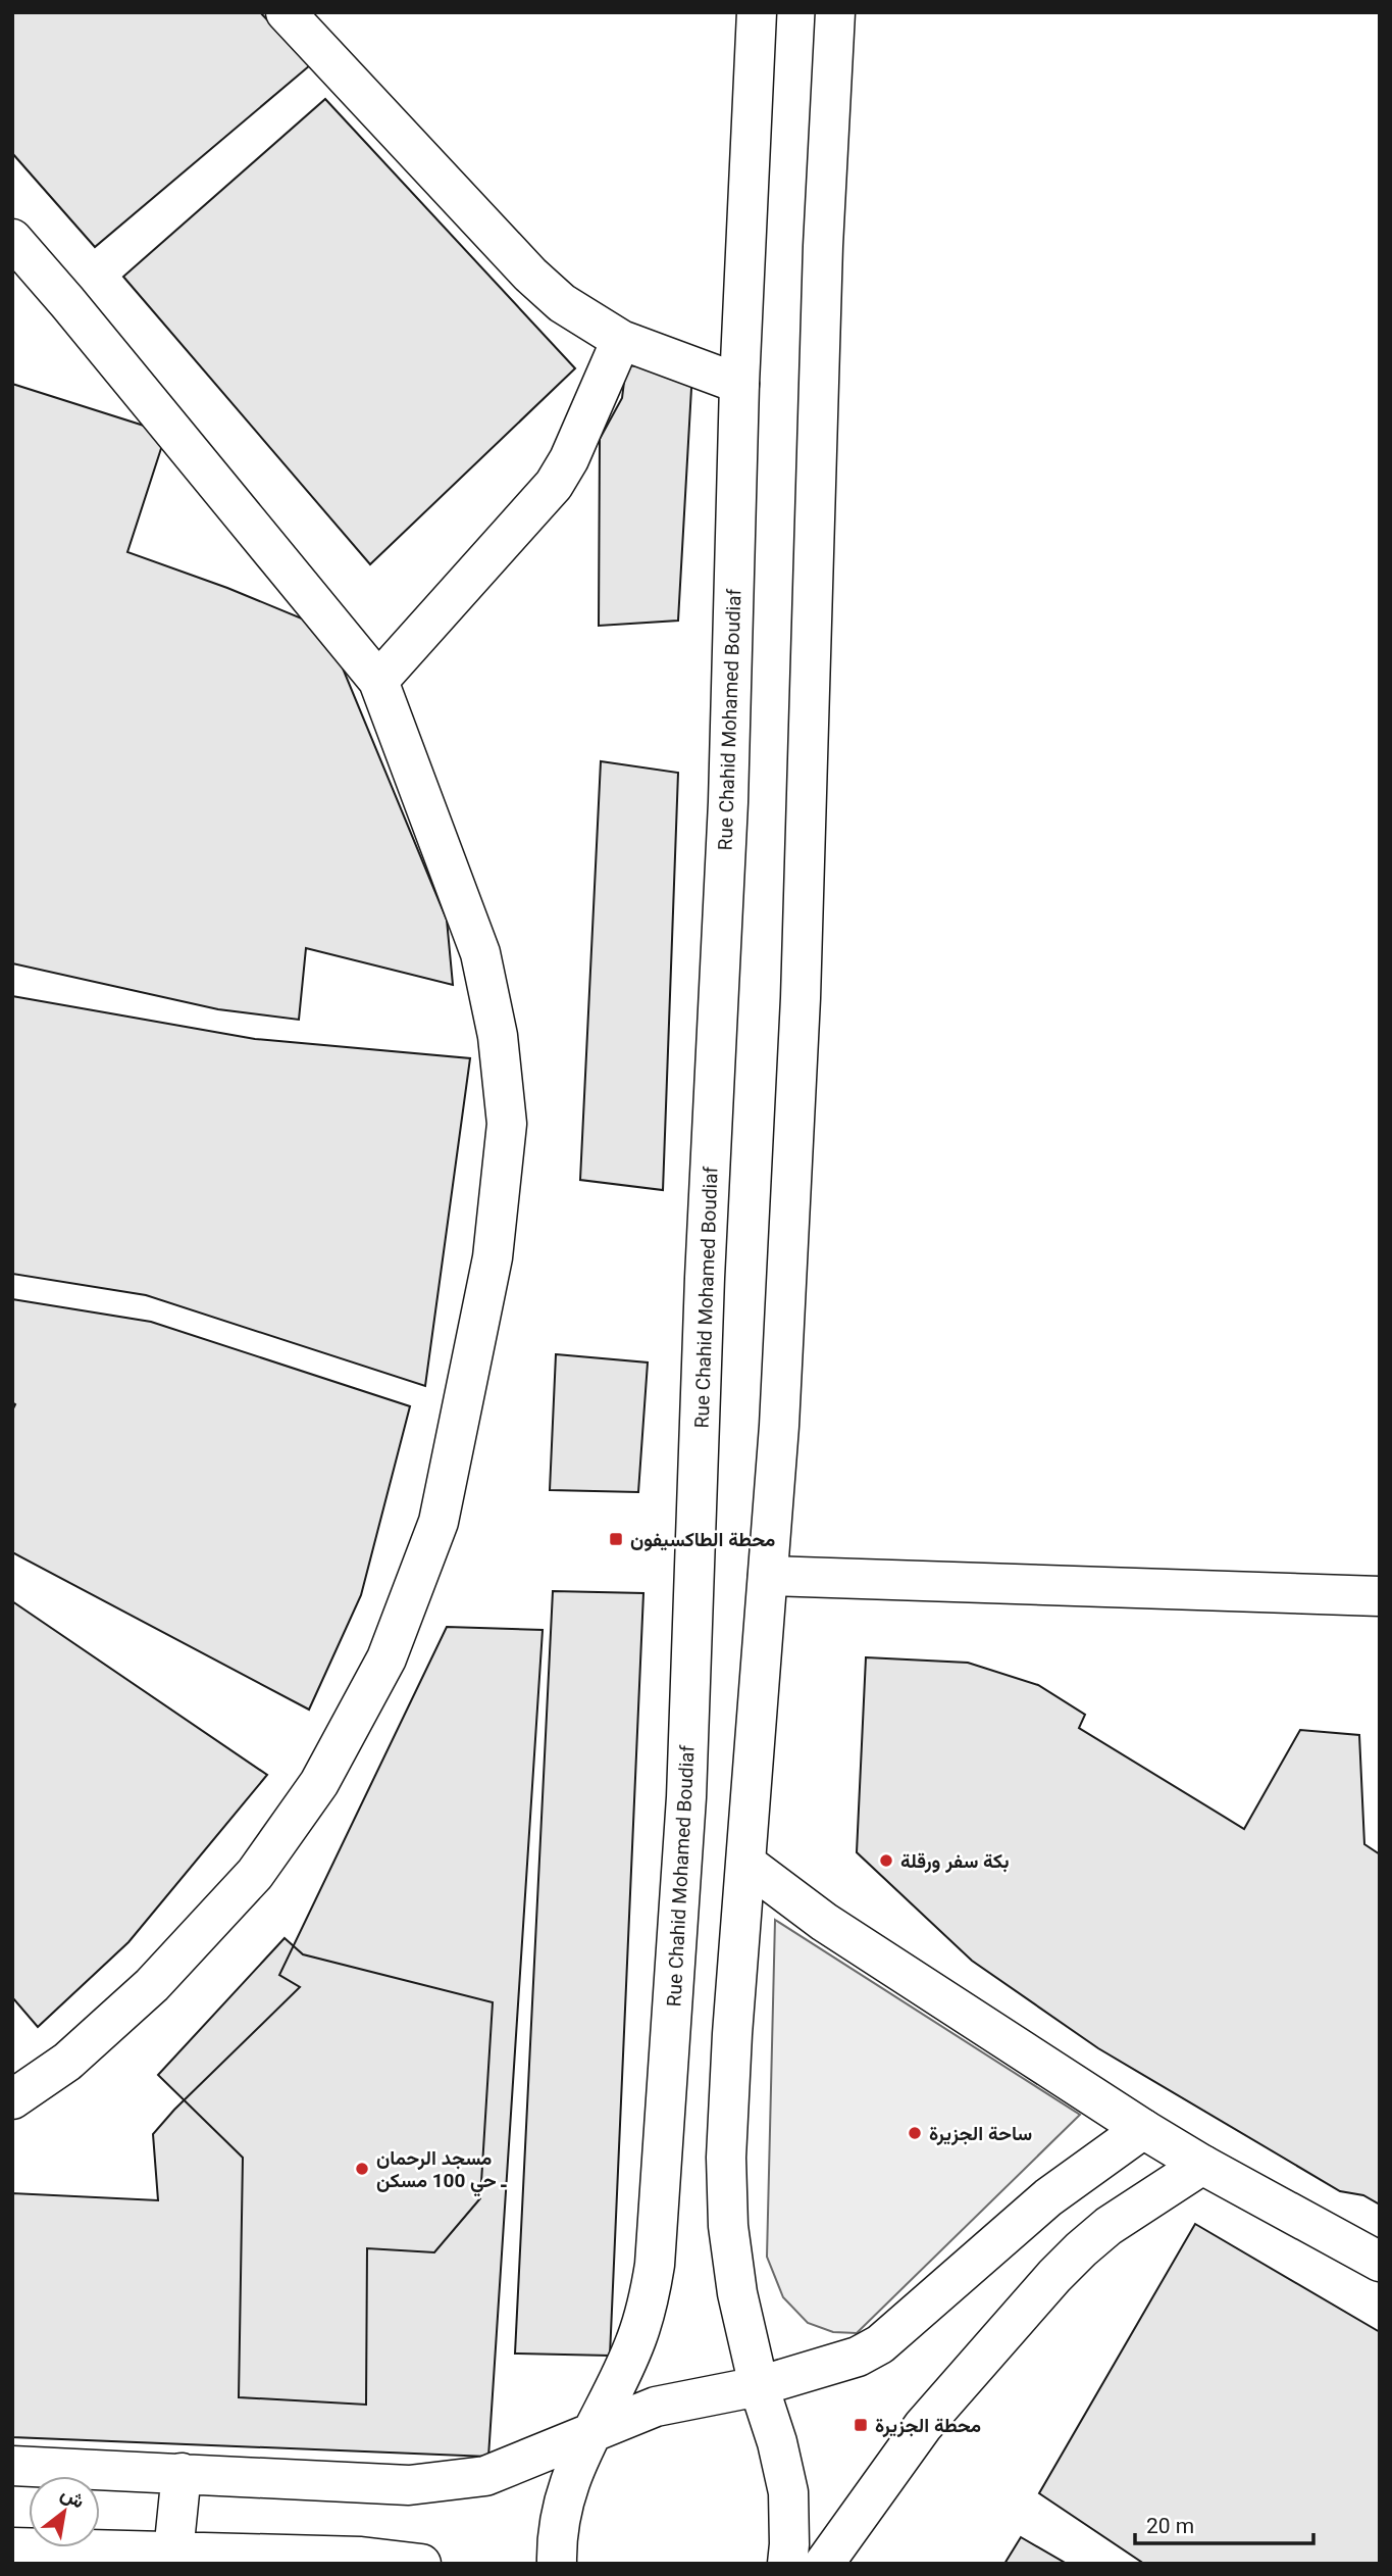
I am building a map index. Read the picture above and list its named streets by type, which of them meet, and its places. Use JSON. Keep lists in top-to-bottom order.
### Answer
{
  "streets": {
    "street": ["Rue Chahid Mohamed Boudiaf"]
  },
  "places": {
    "transit": ["محطة الطاكسيفون", "محطة الجزيرة"],
    "other": ["بكة سفر ورقلة", "ساحة الجزيرة", "مسجد الرحمان ـ حي 100 مسكن"]
  },
  "scale_bar": "20 m",
  "north": "top right"
}
